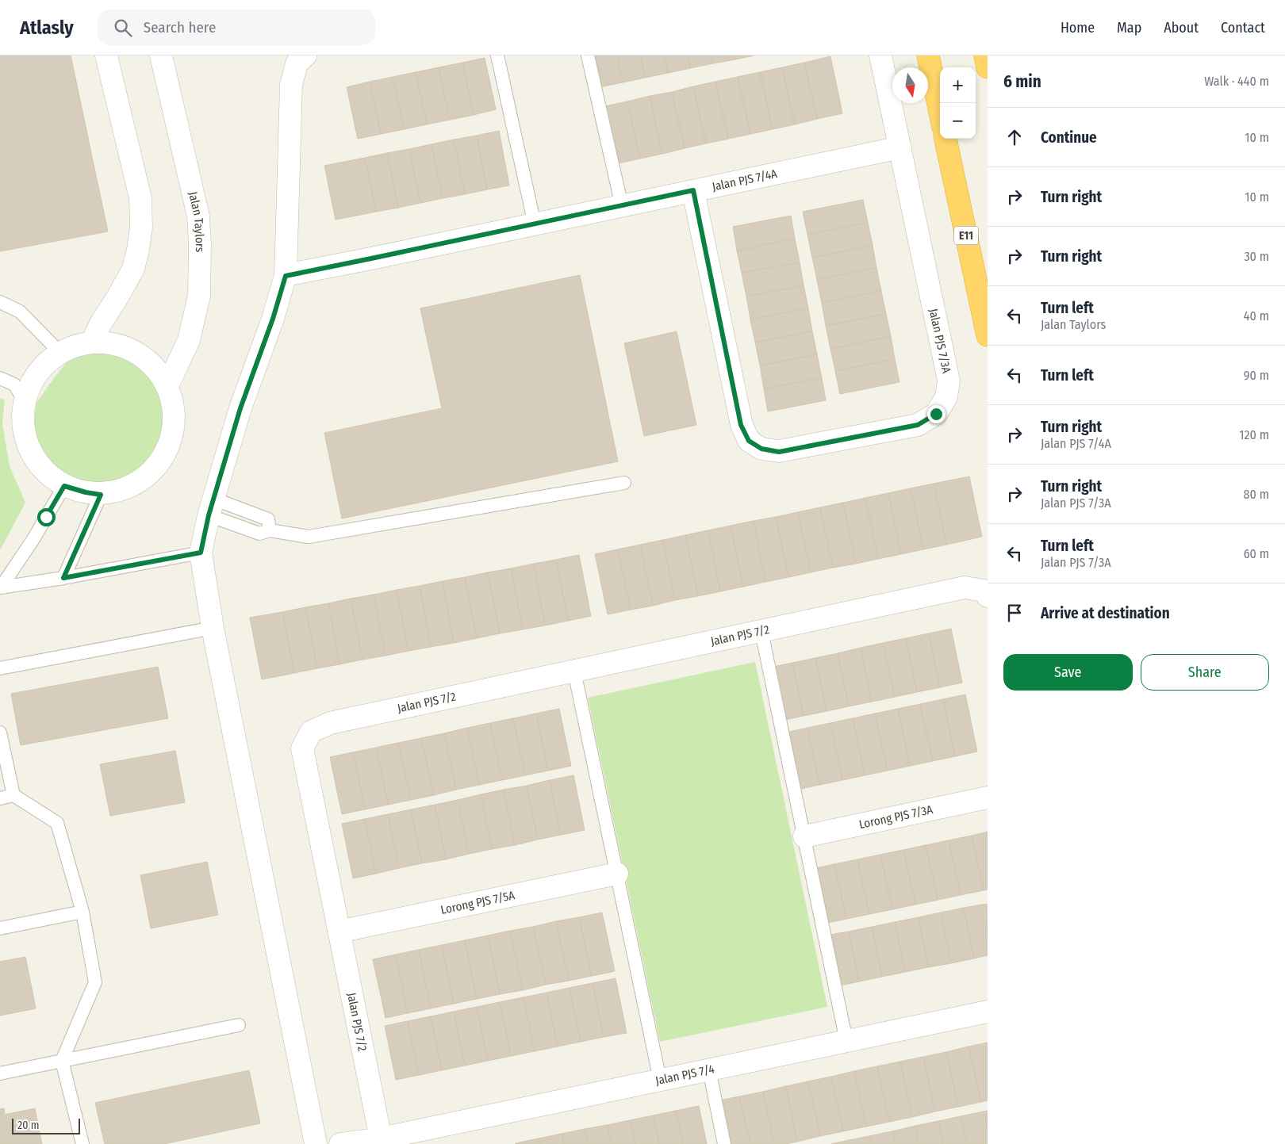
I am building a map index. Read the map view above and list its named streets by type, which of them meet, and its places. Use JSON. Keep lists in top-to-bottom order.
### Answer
{
  "streets": {
    "highway": ["E11"],
    "street": [
      "Jalan PJS 7/4A",
      "Jalan Taylors",
      "Jalan PJS 7/3A",
      "Jalan PJS 7/2",
      "Lorong PJS 7/3A",
      "Lorong PJS 7/5A",
      "Jalan PJS 7/4"
    ]
  },
  "crossings": [
    ["Jalan PJS 7/4A", "Jalan PJS 7/3A"],
    ["Jalan PJS 7/2", "Lorong PJS 7/5A"],
    ["Jalan PJS 7/2", "Jalan PJS 7/4"]
  ],
  "scale_bar": "20 m",
  "north": "bottom",
  "page": {
    "header": "Atlasly",
    "search": "Search here",
    "nav": [
      "Home",
      "Map",
      "About",
      "Contact"
    ],
    "heading": ["6 min", "Walk · 440 m"],
    "map_buttons": ["+", "−"],
    "list": [
      ["Continue", "10 m"],
      ["Turn right", "10 m"],
      ["Turn right", "30 m"],
      ["Turn left", "Jalan Taylors", "40 m"],
      ["Turn left", "90 m"],
      ["Turn right", "Jalan PJS 7/4A", "120 m"],
      ["Turn right", "Jalan PJS 7/3A", "80 m"],
      ["Turn left", "Jalan PJS 7/3A", "60 m"],
      "Arrive at destination"
    ],
    "buttons": ["Save", "Share"],
    "scale": "20 m"
  }
}
